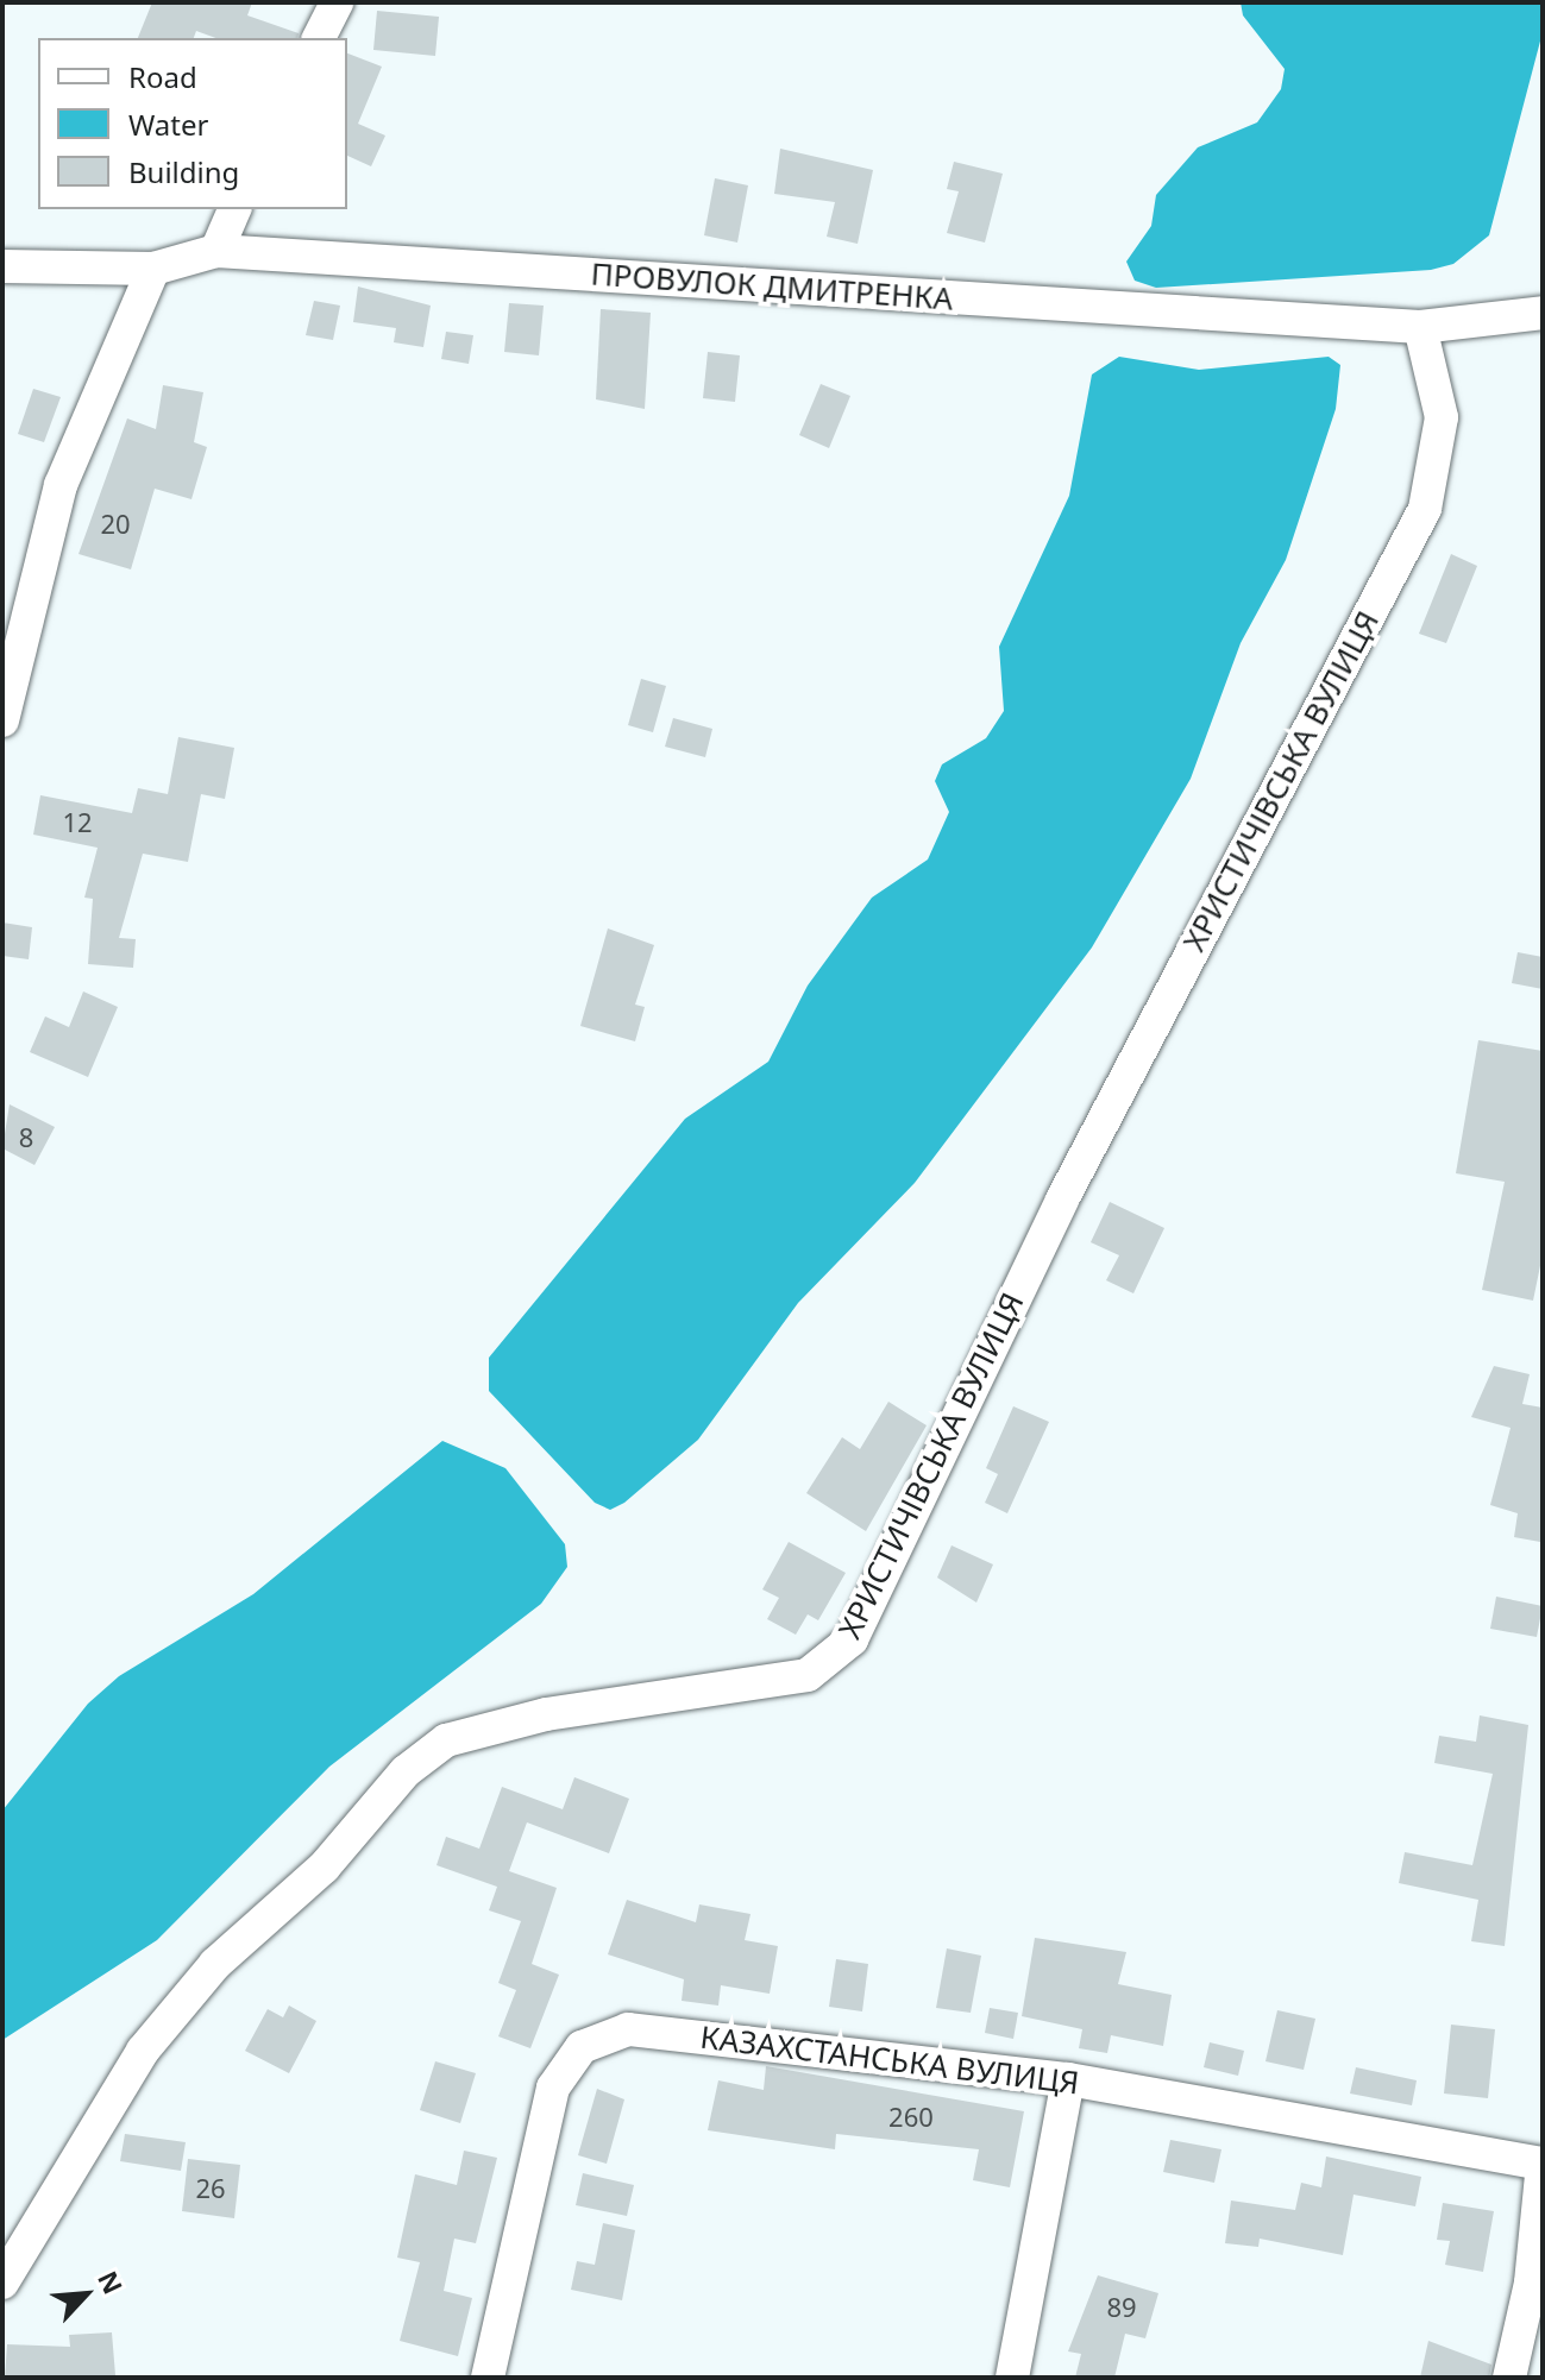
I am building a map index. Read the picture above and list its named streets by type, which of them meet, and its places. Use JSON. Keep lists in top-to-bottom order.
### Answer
{
  "streets": {
    "street": ["ПРОВУЛОК ДМИТРЕНКА", "ХРИСТИЧІВСЬКА ВУЛИЦЯ", "КАЗАХСТАНСЬКА ВУЛИЦЯ"]
  },
  "crossings": [
    ["ПРОВУЛОК ДМИТРЕНКА", "ХРИСТИЧІВСЬКА ВУЛИЦЯ"]
  ],
  "house_numbers": [
    "20",
    "12",
    "8",
    "260",
    "26",
    "89"
  ],
  "legend": ["Road", "Water", "Building"],
  "north": "top right"
}
